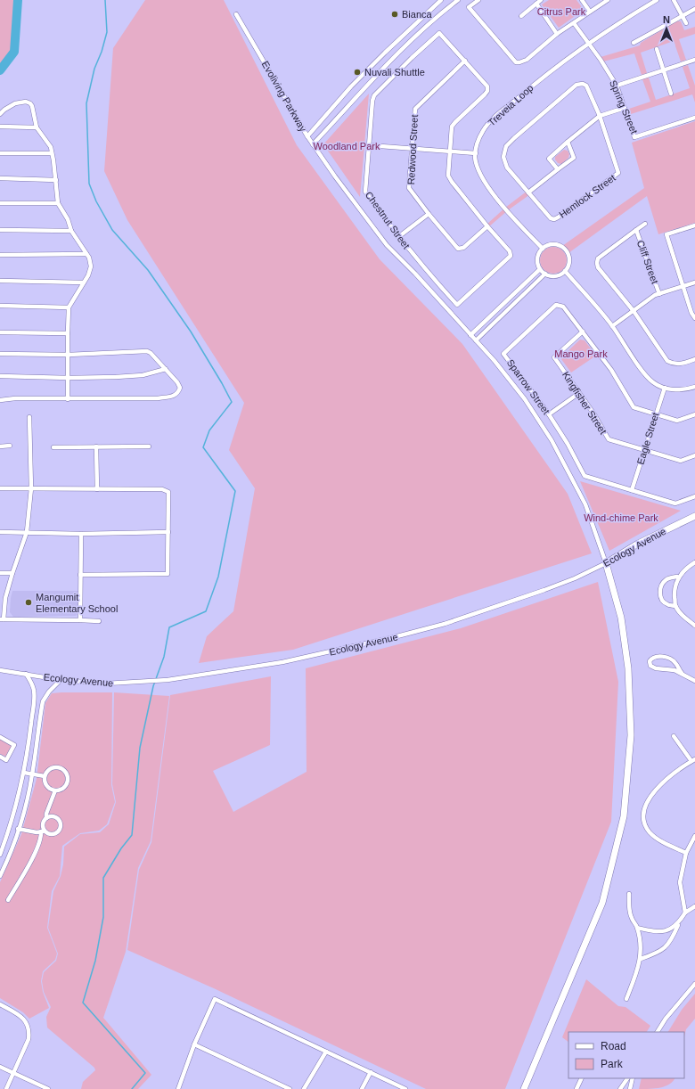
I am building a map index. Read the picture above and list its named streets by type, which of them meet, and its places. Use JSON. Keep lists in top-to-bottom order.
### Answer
{
  "streets": {
    "street": [
      "Evoliving Parkway",
      "Treveia Loop",
      "Spring Street",
      "Redwood Street",
      "Hemlock Street",
      "Chestnut Street",
      "Cliff Street",
      "Sparrow Street",
      "Kingfisher Street",
      "Eagle Street",
      "Ecology Avenue"
    ]
  },
  "crossings": [
    ["Evoliving Parkway", "Ecology Avenue"],
    ["Treveia Loop", "Spring Street"],
    ["Redwood Street", "Chestnut Street"],
    ["Sparrow Street", "Kingfisher Street"],
    ["Sparrow Street", "Eagle Street"],
    ["Kingfisher Street", "Eagle Street"]
  ],
  "parks": [
    "Citrus Park",
    "Woodland Park",
    "Mango Park",
    "Wind-chime Park"
  ],
  "places": ["Bianca", "Nuvali Shuttle", "Mangumit Elementary School"],
  "legend": ["Road", "Park"],
  "north": "top"
}
